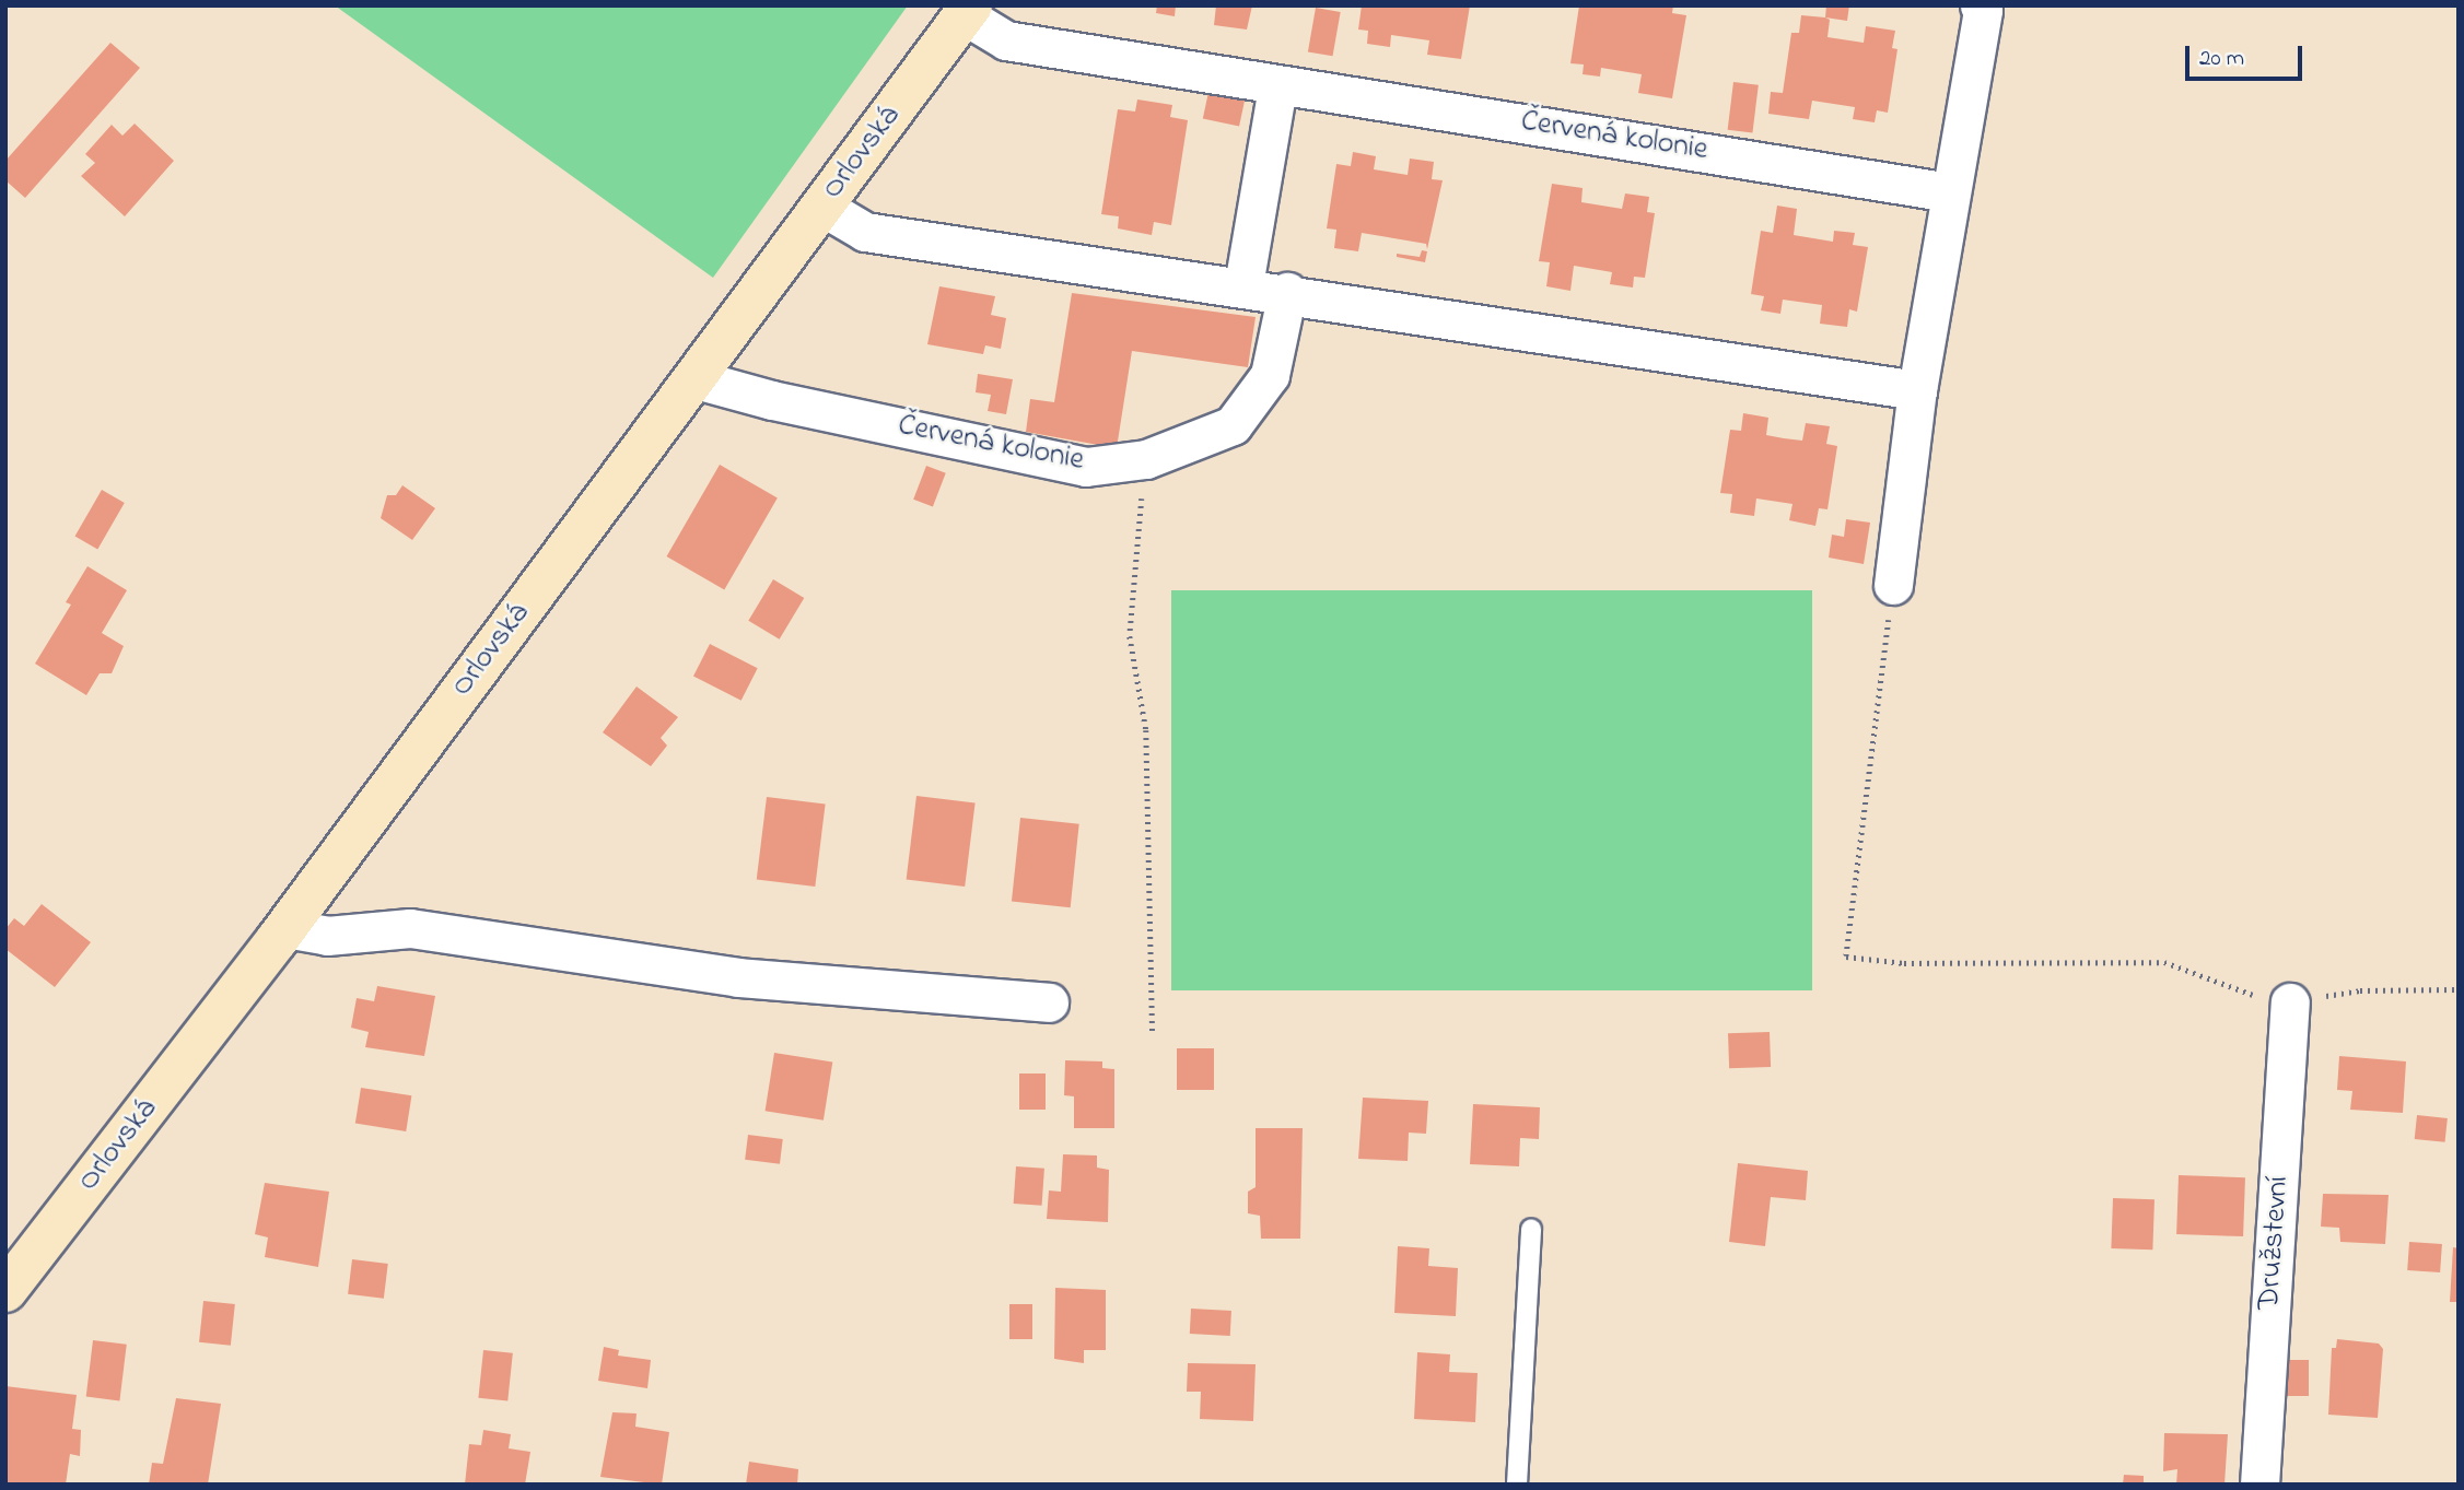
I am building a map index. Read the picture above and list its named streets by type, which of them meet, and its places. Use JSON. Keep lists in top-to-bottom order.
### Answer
{
  "streets": {
    "main road": ["Orlovská"],
    "street": ["Červená kolonie", "Družstevní"]
  },
  "crossings": [
    ["Červená kolonie", "Orlovská"]
  ],
  "scale_bar": "20 m"
}
